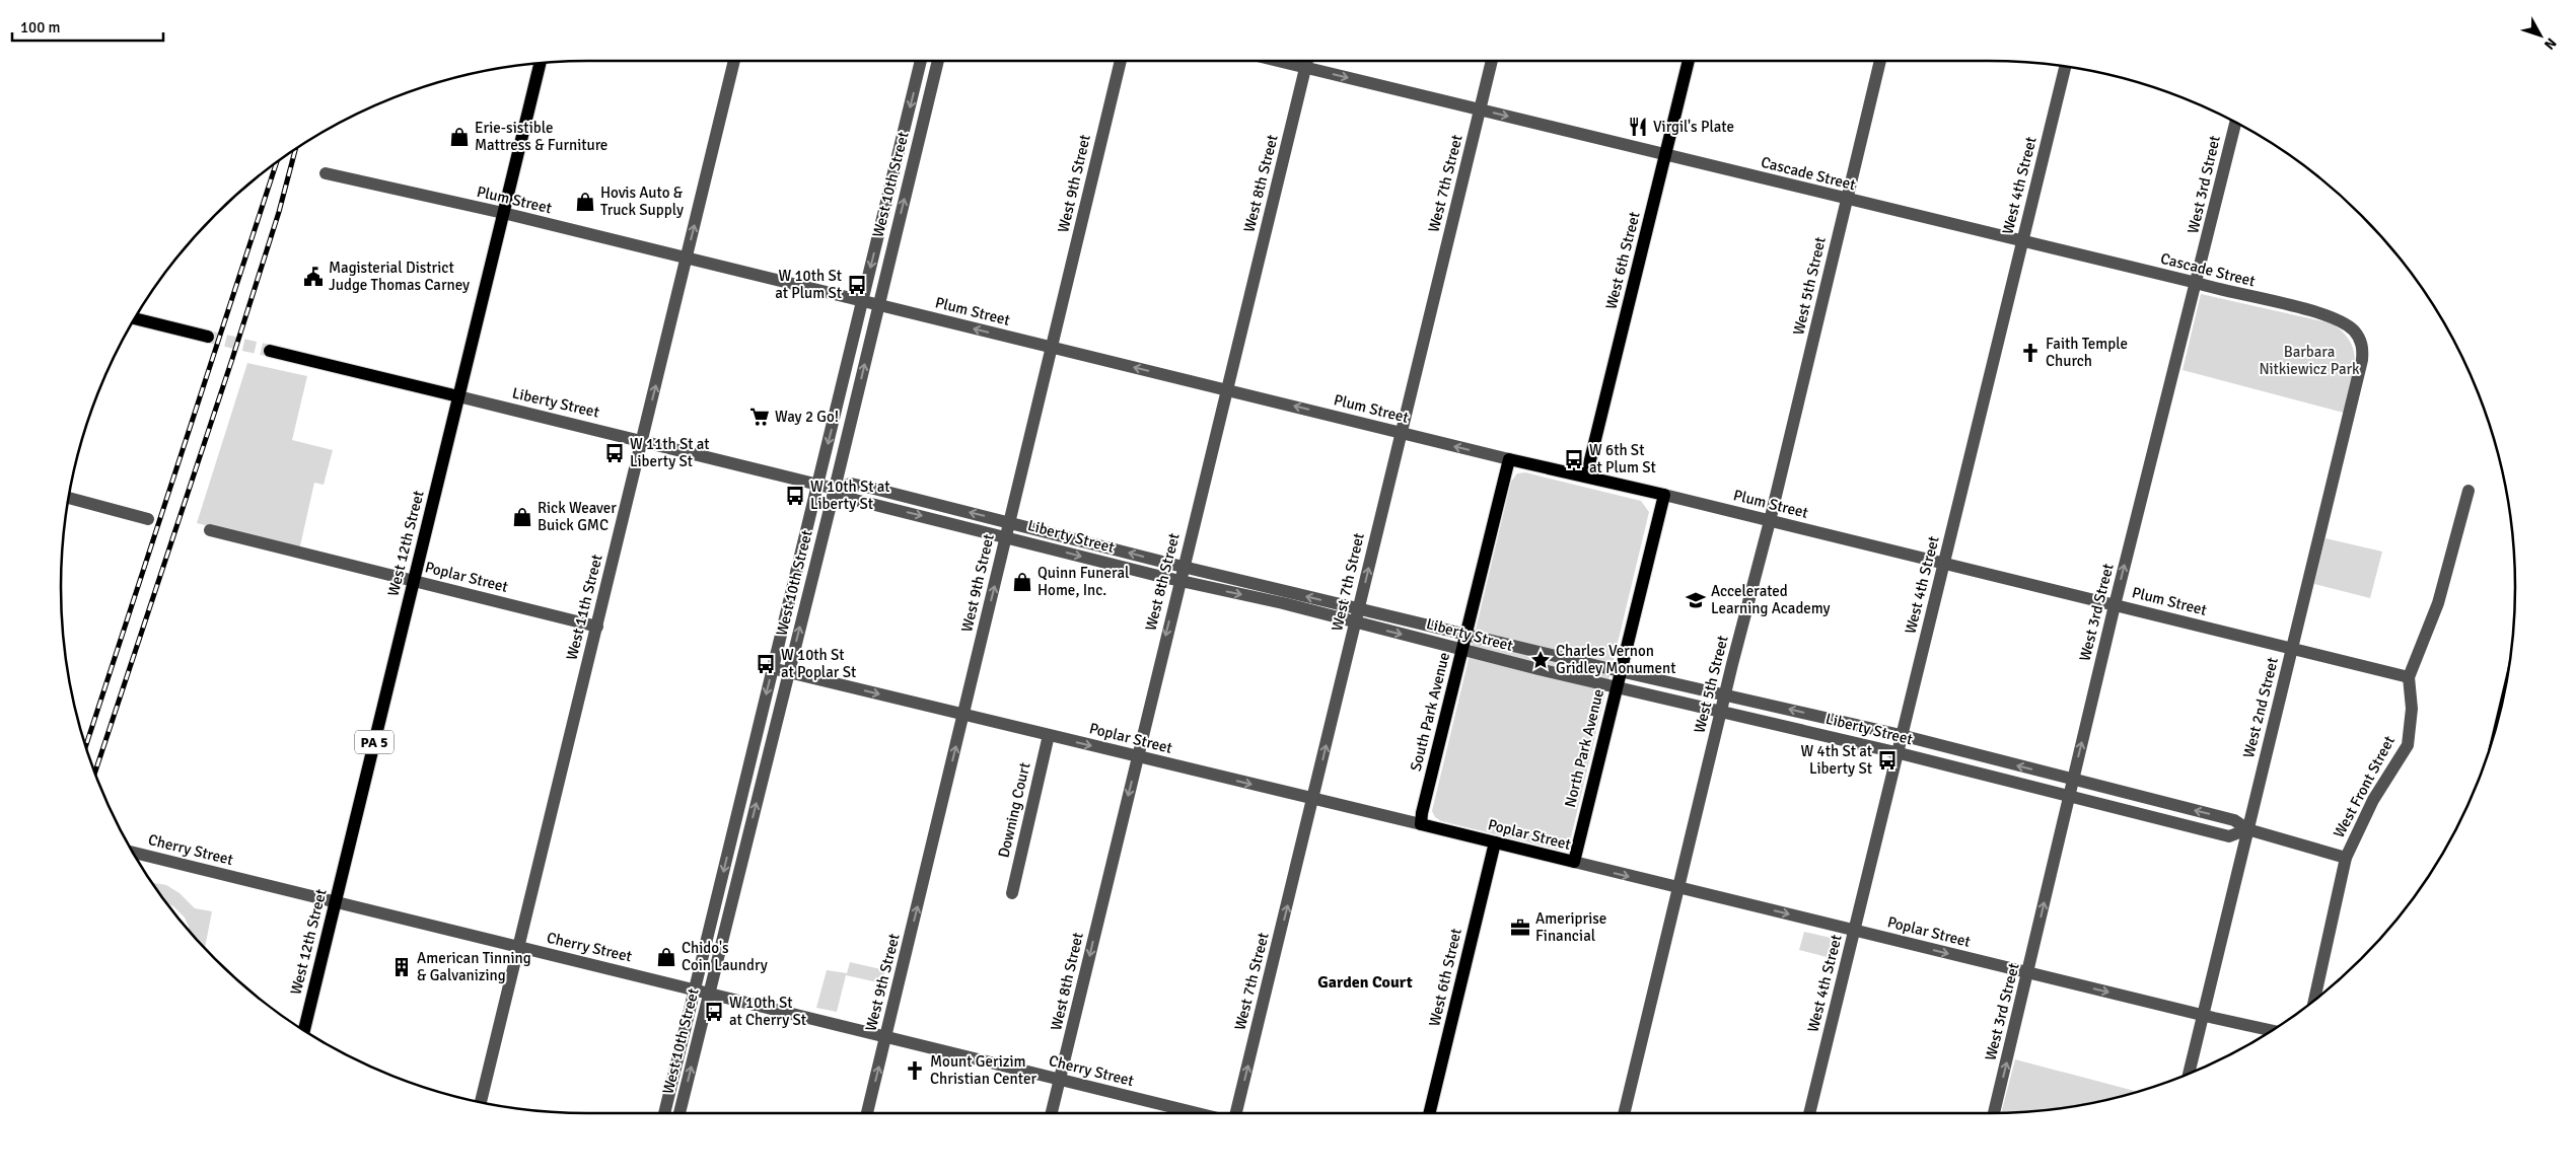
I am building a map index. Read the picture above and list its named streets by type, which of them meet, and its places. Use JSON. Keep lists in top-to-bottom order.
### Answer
{
  "streets": {
    "main road": [
      "Plum Street",
      "West 6th Street",
      "Liberty Street",
      "West 12th Street",
      "Poplar Street",
      "South Park Avenue",
      "PA 5",
      "North Park Avenue"
    ],
    "street": [
      "Cascade Street",
      "West 9th Street",
      "West 8th Street",
      "West 7th Street",
      "West 10th Street",
      "West 3rd Street",
      "West 4th Street",
      "West 5th Street",
      "West 11th Street",
      "West 2nd Street",
      "West Front Street",
      "Downing Court",
      "Cherry Street"
    ]
  },
  "crossings": [
    ["Cascade Street", "West 8th Street"],
    ["Cascade Street", "West 7th Street"],
    ["Cascade Street", "West 3rd Street"],
    ["Cascade Street", "West 4th Street"],
    ["Cascade Street", "West 6th Street"],
    ["Cascade Street", "West 5th Street"],
    ["Cascade Street", "West 2nd Street"],
    ["West 9th Street", "Plum Street"],
    ["West 9th Street", "Liberty Street"],
    ["West 9th Street", "Poplar Street"],
    ["West 9th Street", "Cherry Street"],
    ["West 8th Street", "Plum Street"],
    ["West 8th Street", "Liberty Street"],
    ["West 8th Street", "Poplar Street"],
    ["West 8th Street", "Cherry Street"],
    ["West 7th Street", "Plum Street"],
    ["West 7th Street", "Liberty Street"],
    ["West 7th Street", "Poplar Street"],
    ["West 10th Street", "Plum Street"],
    ["West 10th Street", "Liberty Street"],
    ["West 10th Street", "Poplar Street"],
    ["West 10th Street", "Cherry Street"],
    ["West 3rd Street", "Plum Street"],
    ["West 3rd Street", "Liberty Street"],
    ["West 3rd Street", "Poplar Street"],
    ["West 4th Street", "Plum Street"],
    ["West 4th Street", "Liberty Street"],
    ["West 4th Street", "Poplar Street"],
    ["Plum Street", "West 6th Street"],
    ["Plum Street", "West 5th Street"],
    ["Plum Street", "West 12th Street"],
    ["Plum Street", "West 11th Street"],
    ["Plum Street", "West 2nd Street"],
    ["Plum Street", "South Park Avenue"],
    ["Plum Street", "North Park Avenue"],
    ["Plum Street", "West Front Street"],
    ["West 6th Street", "Poplar Street"],
    ["West 5th Street", "Liberty Street"],
    ["West 5th Street", "Poplar Street"],
    ["Liberty Street", "West 12th Street"],
    ["Liberty Street", "West 11th Street"],
    ["Liberty Street", "West 2nd Street"],
    ["Liberty Street", "South Park Avenue"],
    ["Liberty Street", "North Park Avenue"],
    ["Liberty Street", "West Front Street"],
    ["West 12th Street", "Poplar Street"],
    ["West 12th Street", "Cherry Street"],
    ["Poplar Street", "West 11th Street"],
    ["Poplar Street", "West 2nd Street"],
    ["Poplar Street", "South Park Avenue"],
    ["Poplar Street", "North Park Avenue"],
    ["Poplar Street", "Downing Court"],
    ["West 11th Street", "Cherry Street"]
  ],
  "one_way": [
    "West 9th Street",
    "West 8th Street",
    "West 7th Street",
    "West 3rd Street",
    "Poplar Street",
    "West 11th Street"
  ],
  "districts": ["Garden Court"],
  "parks": ["Barbara Nitkiewicz Park"],
  "places": {
    "restaurant": ["Virgil's Plate"],
    "shop": [
      "Erie-sistible Mattress & Furniture",
      "Hovis Auto & Truck Supply",
      "Rick Weaver Buick GMC",
      "Quinn Funeral Home, Inc.",
      "Chido's Coin Laundry"
    ],
    "public building": ["Magisterial District Judge Thomas Carney"],
    "bus stop": [
      "W 10th St at Plum St",
      "W 11th St at Liberty St",
      "W 6th St at Plum St",
      "W 10th St at Liberty St",
      "W 10th St at Poplar St",
      "W 4th St at Liberty St",
      "W 10th St at Cherry St"
    ],
    "church": ["Faith Temple Church", "Mount Gerizim Christian Center"],
    "supermarket": ["Way 2 Go!"],
    "school or university": ["Accelerated Learning Academy"],
    "place": ["Charles Vernon Gridley Monument"],
    "office": ["Ameriprise Financial"],
    "building": ["American Tinning & Galvanizing"]
  },
  "scale_bar": "100 m",
  "north": "bottom right"
}
